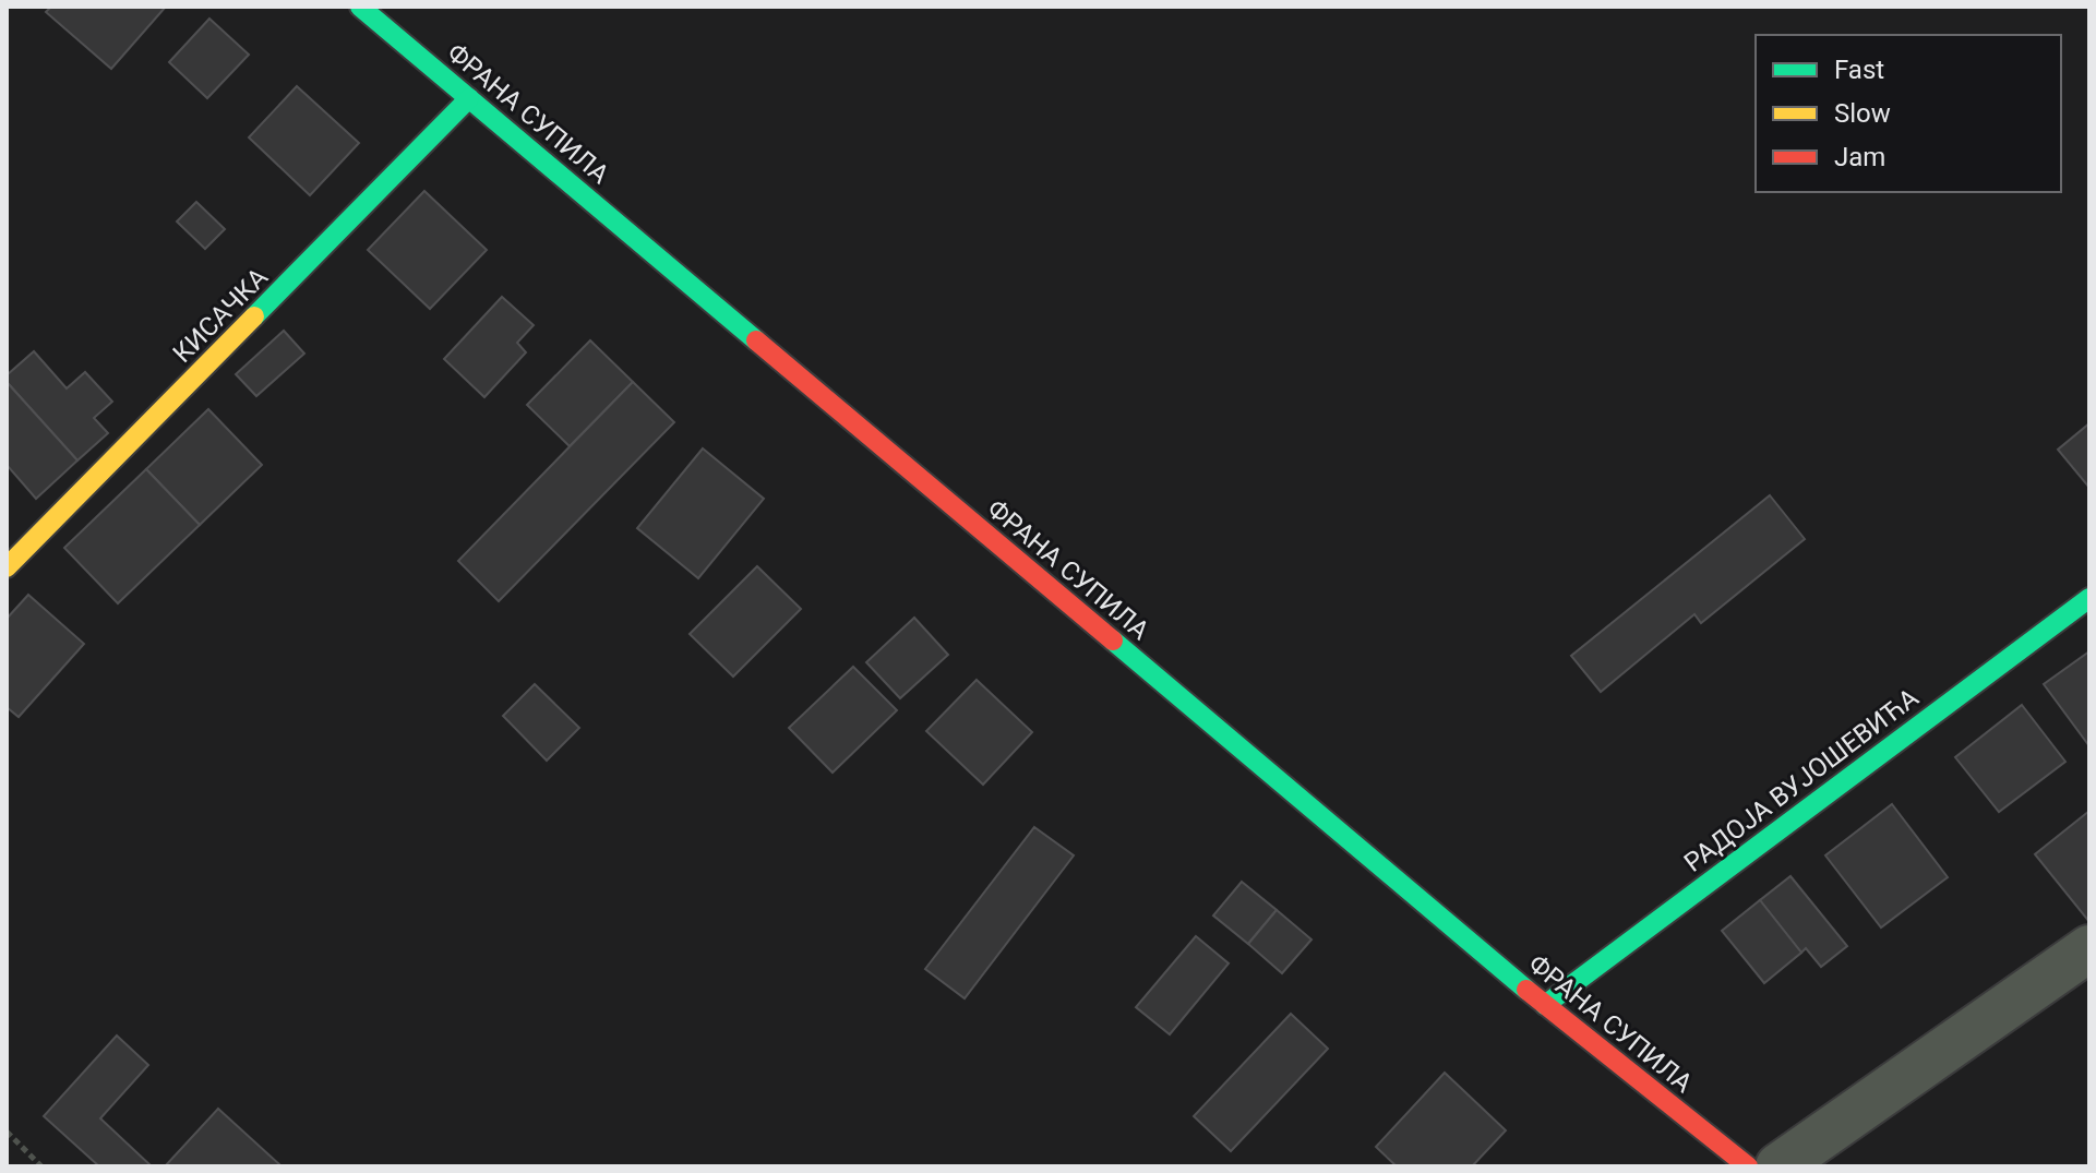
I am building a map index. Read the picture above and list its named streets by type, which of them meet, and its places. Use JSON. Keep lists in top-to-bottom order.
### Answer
{
  "streets": {
    "street": ["ФРАНА СУПИЛА", "КИСАЧКА", "РАДОЈА ВУЈОШЕВИЋА"]
  },
  "crossings": [
    ["ФРАНА СУПИЛА", "КИСАЧКА"],
    ["ФРАНА СУПИЛА", "РАДОЈА ВУЈОШЕВИЋА"]
  ],
  "legend": ["Fast", "Slow", "Jam"]
}
